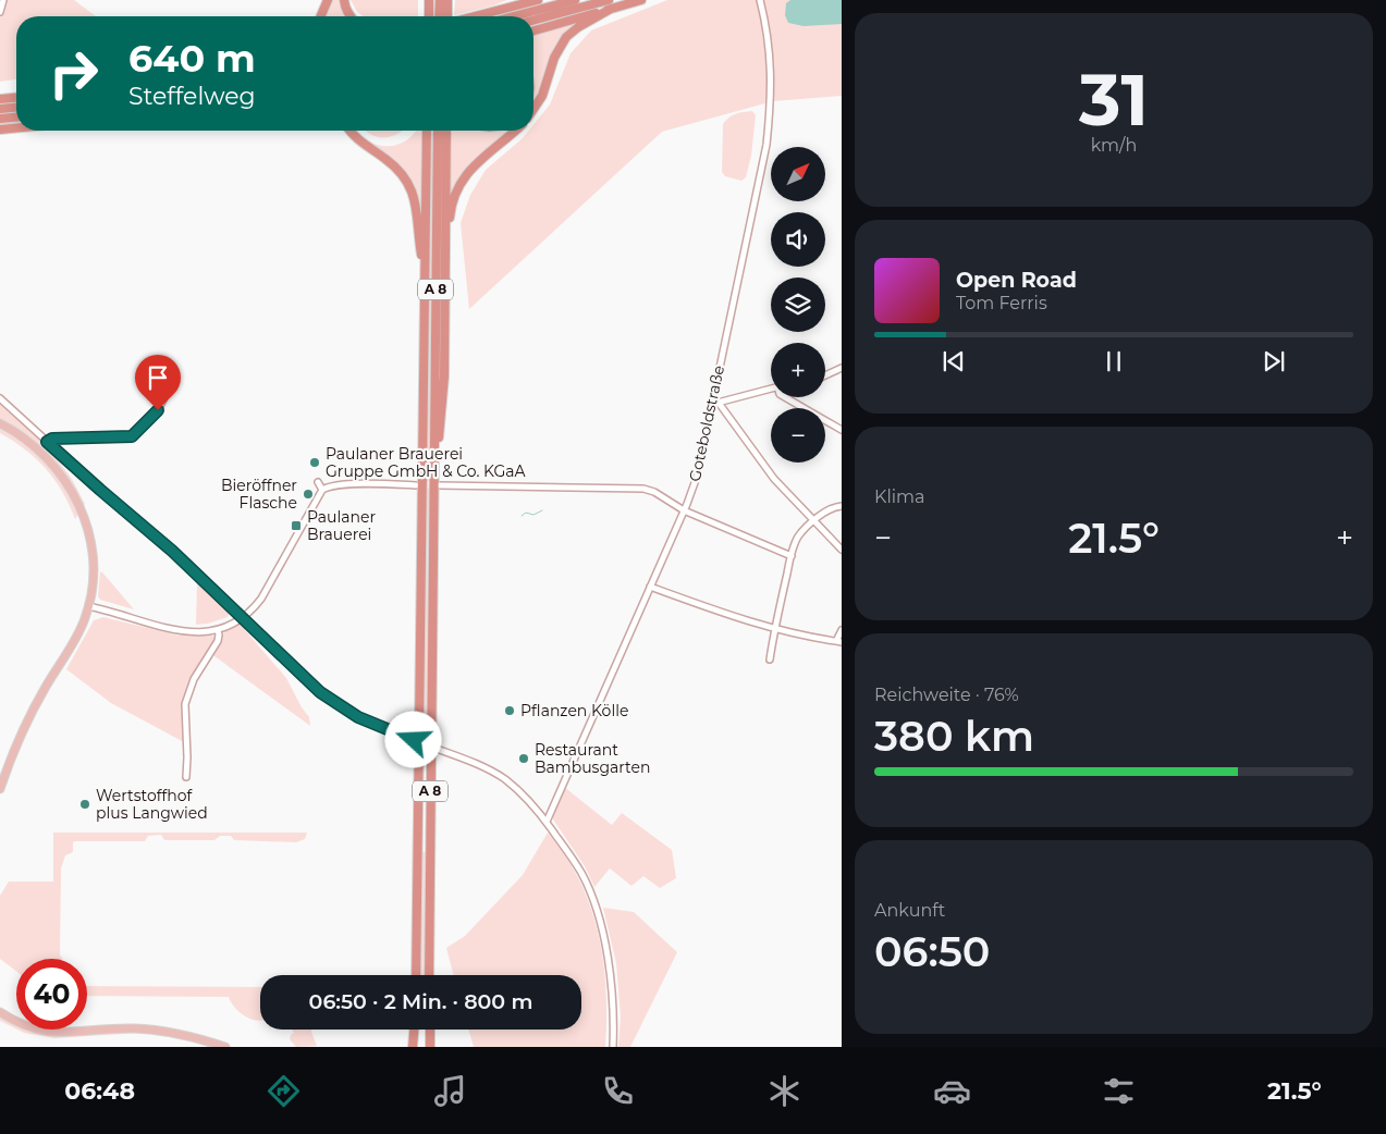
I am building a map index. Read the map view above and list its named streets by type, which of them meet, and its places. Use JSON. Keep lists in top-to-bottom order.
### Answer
{
  "streets": {
    "highway": ["A 8"],
    "street": ["Goteboldstraße"]
  },
  "places": {
    "other": [
      "Paulaner Brauerei Gruppe GmbH & Co. KGaA",
      "Bieröffner Flasche",
      "Pflanzen Kölle",
      "Restaurant Bambusgarten",
      "Wertstoffhof plus Langwied"
    ],
    "transit": ["Paulaner Brauerei"]
  },
  "north": "top right",
  "page": {
    "tile": [
      ["31", "km/h"],
      "Klima",
      ["Reichweite · 76%", "380 km"],
      ["Ankunft", "06:50"]
    ],
    "turn": ["640 m", "Steffelweg"],
    "map_buttons": ["+", "−"],
    "song": ["Open Road", "Tom Ferris"],
    "heat": ["−", "21.5°", "+"],
    "limit": "40",
    "trip": "06:50 · 2 Min. · 800 m",
    "tabs": ["06:48", "21.5°"]
  }
}
